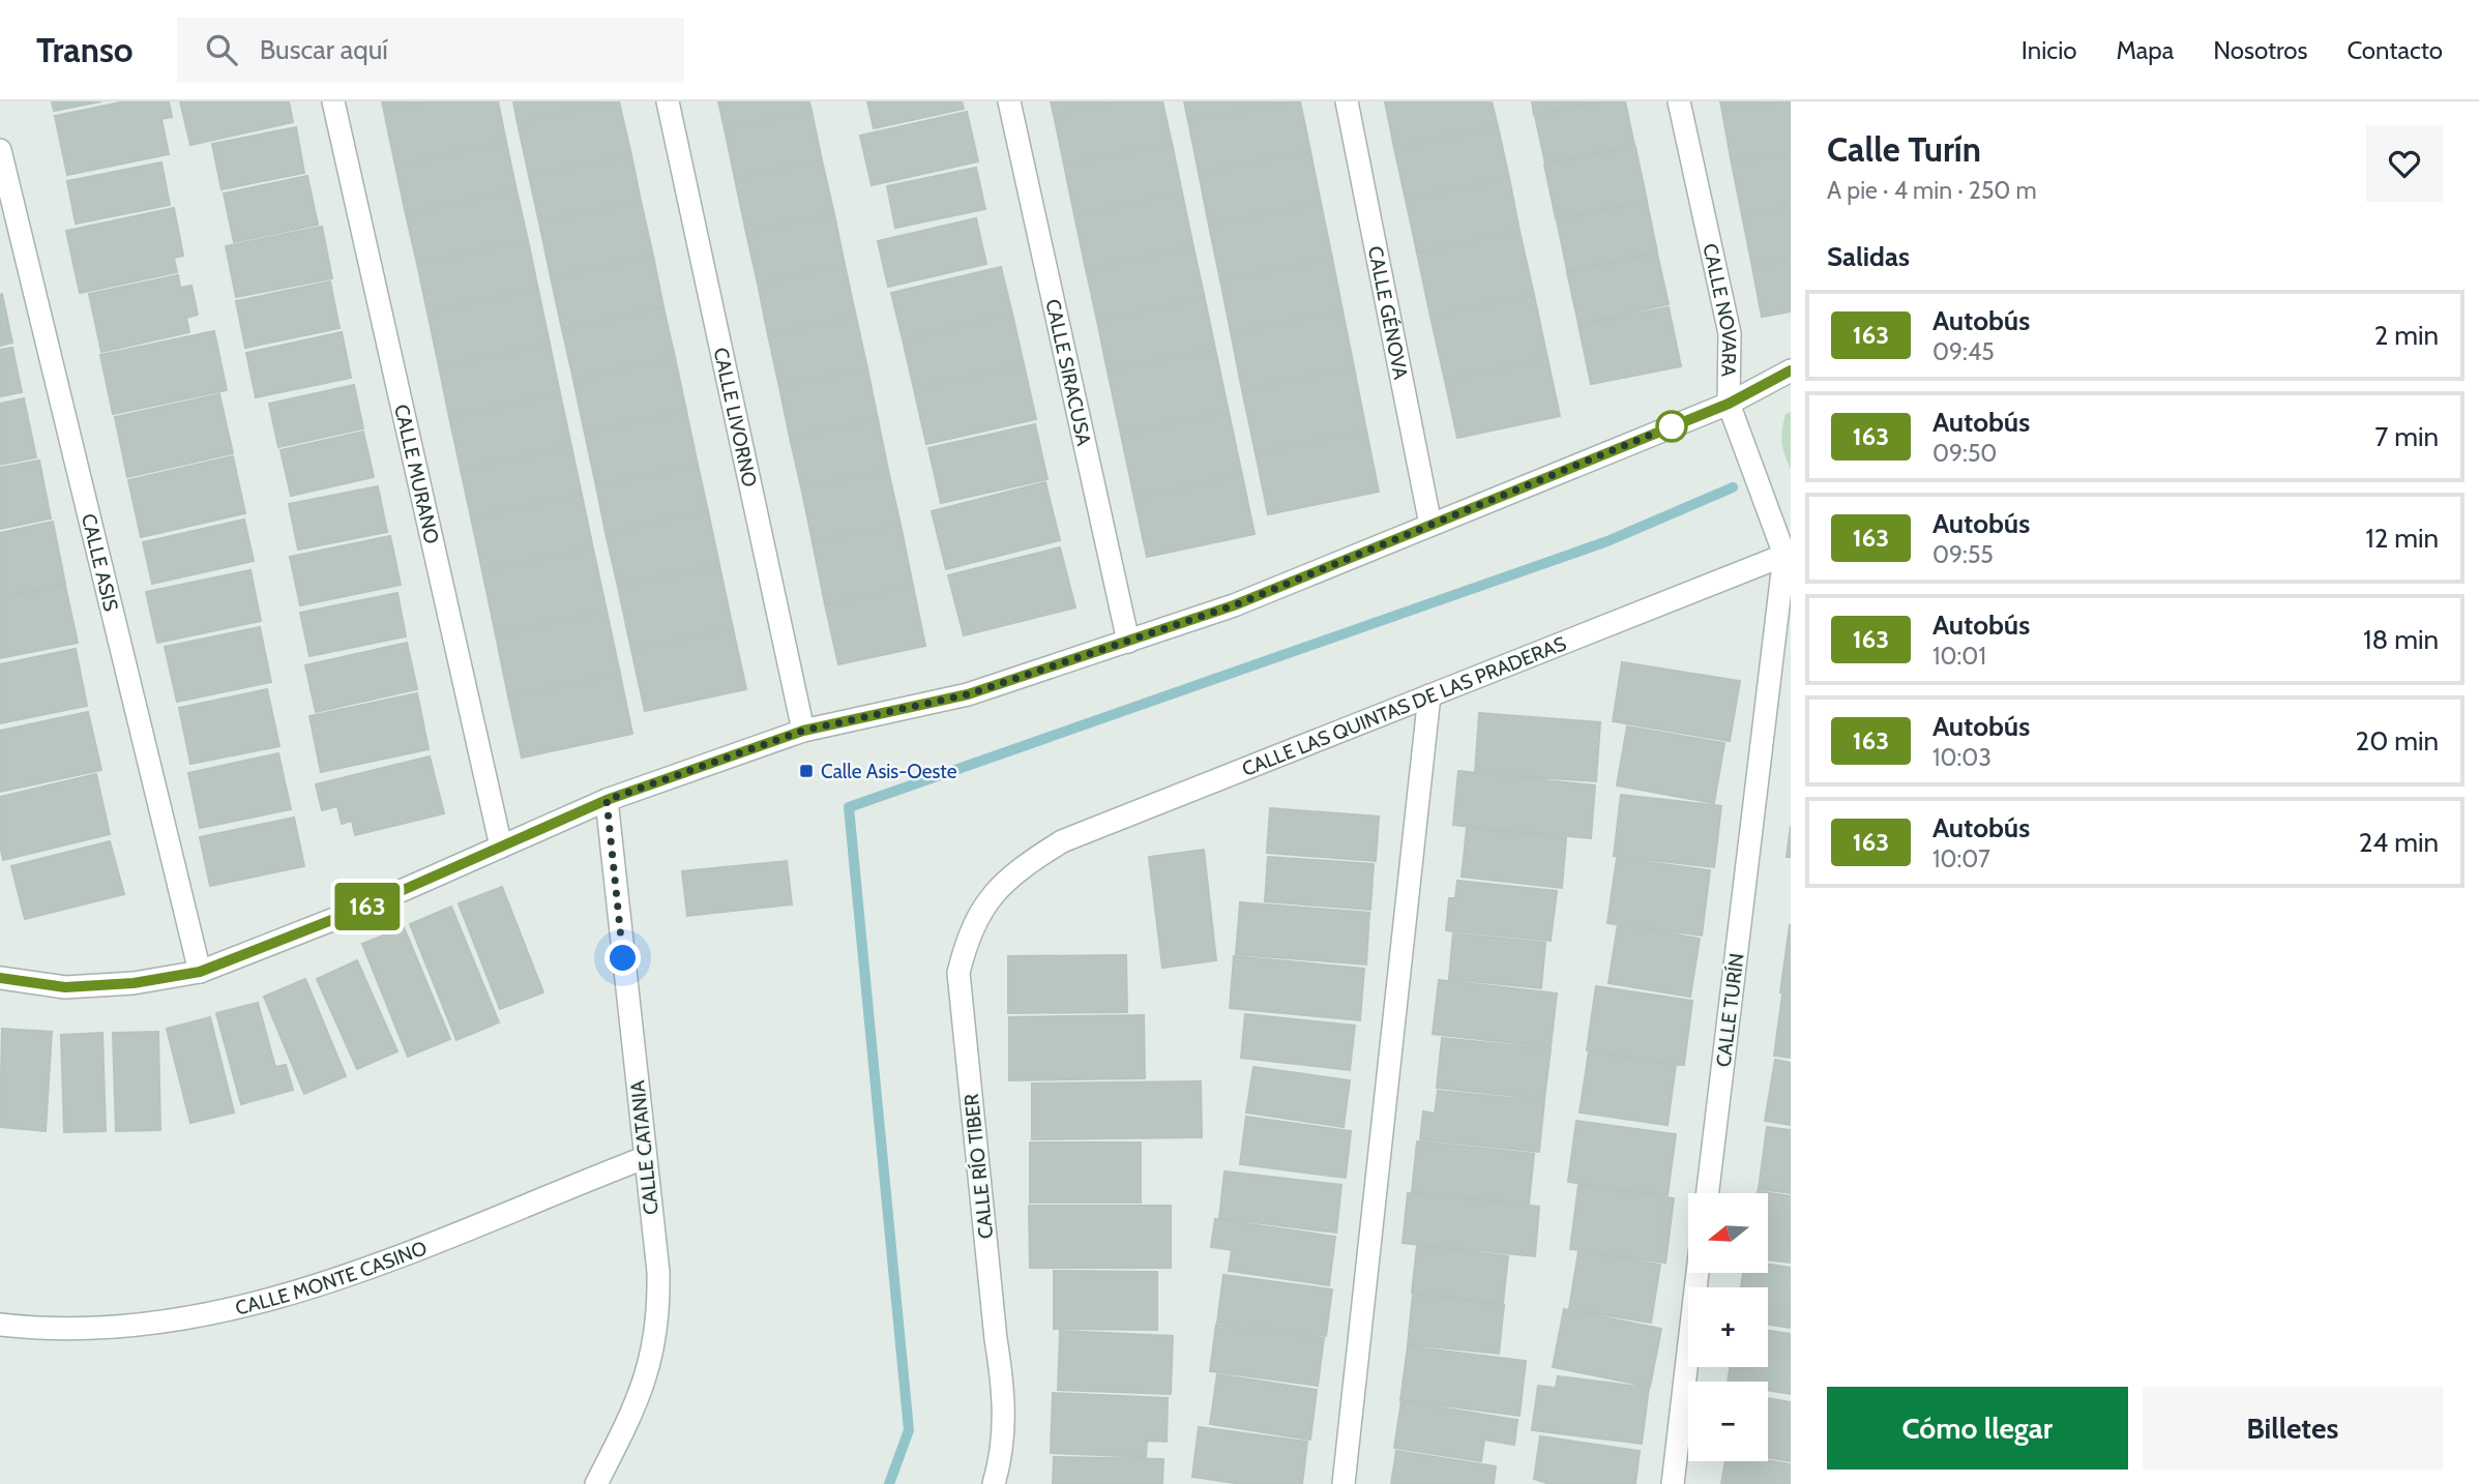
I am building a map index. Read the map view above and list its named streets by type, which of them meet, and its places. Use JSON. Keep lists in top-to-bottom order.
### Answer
{
  "streets": {
    "street": [
      "CALLE NOVARA",
      "CALLE GÉNOVA",
      "CALLE SIRACUSA",
      "CALLE LIVORNO",
      "CALLE MURANO",
      "CALLE ASIS",
      "CALLE LAS QUINTAS DE LAS PRADERAS",
      "CALLE TURÍN",
      "CALLE CATANIA",
      "CALLE RÍO TIBER",
      "CALLE MONTE CASINO"
    ]
  },
  "crossings": [
    ["CALLE NOVARA", "CALLE LAS QUINTAS DE LAS PRADERAS"],
    ["CALLE NOVARA", "CALLE TURÍN"],
    ["CALLE LAS QUINTAS DE LAS PRADERAS", "CALLE TURÍN"],
    ["CALLE LAS QUINTAS DE LAS PRADERAS", "CALLE RÍO TIBER"],
    ["CALLE CATANIA", "CALLE MONTE CASINO"]
  ],
  "places": {
    "transit": ["Calle Asis-Oeste"]
  },
  "lines": ["bus line 163"],
  "north": "left",
  "page": {
    "header": "Transo",
    "search": "Buscar aquí",
    "nav": [
      "Inicio",
      "Mapa",
      "Nosotros",
      "Contacto"
    ],
    "on_map": "163",
    "heading": [
      ["Calle Turín", "A pie · 4 min · 250 m"],
      "Salidas"
    ],
    "list": [
      {
        "mark": "163",
        "name": "Autobús",
        "note": "09:45",
        "value": "2 min"
      },
      {
        "mark": "163",
        "name": "Autobús",
        "note": "09:50",
        "value": "7 min"
      },
      {
        "mark": "163",
        "name": "Autobús",
        "note": "09:55",
        "value": "12 min"
      },
      {
        "mark": "163",
        "name": "Autobús",
        "note": "10:01",
        "value": "18 min"
      },
      {
        "mark": "163",
        "name": "Autobús",
        "note": "10:03",
        "value": "20 min"
      },
      {
        "mark": "163",
        "name": "Autobús",
        "note": "10:07",
        "value": "24 min"
      }
    ],
    "map_buttons": ["+", "−"],
    "buttons": ["Cómo llegar", "Billetes"]
  }
}
